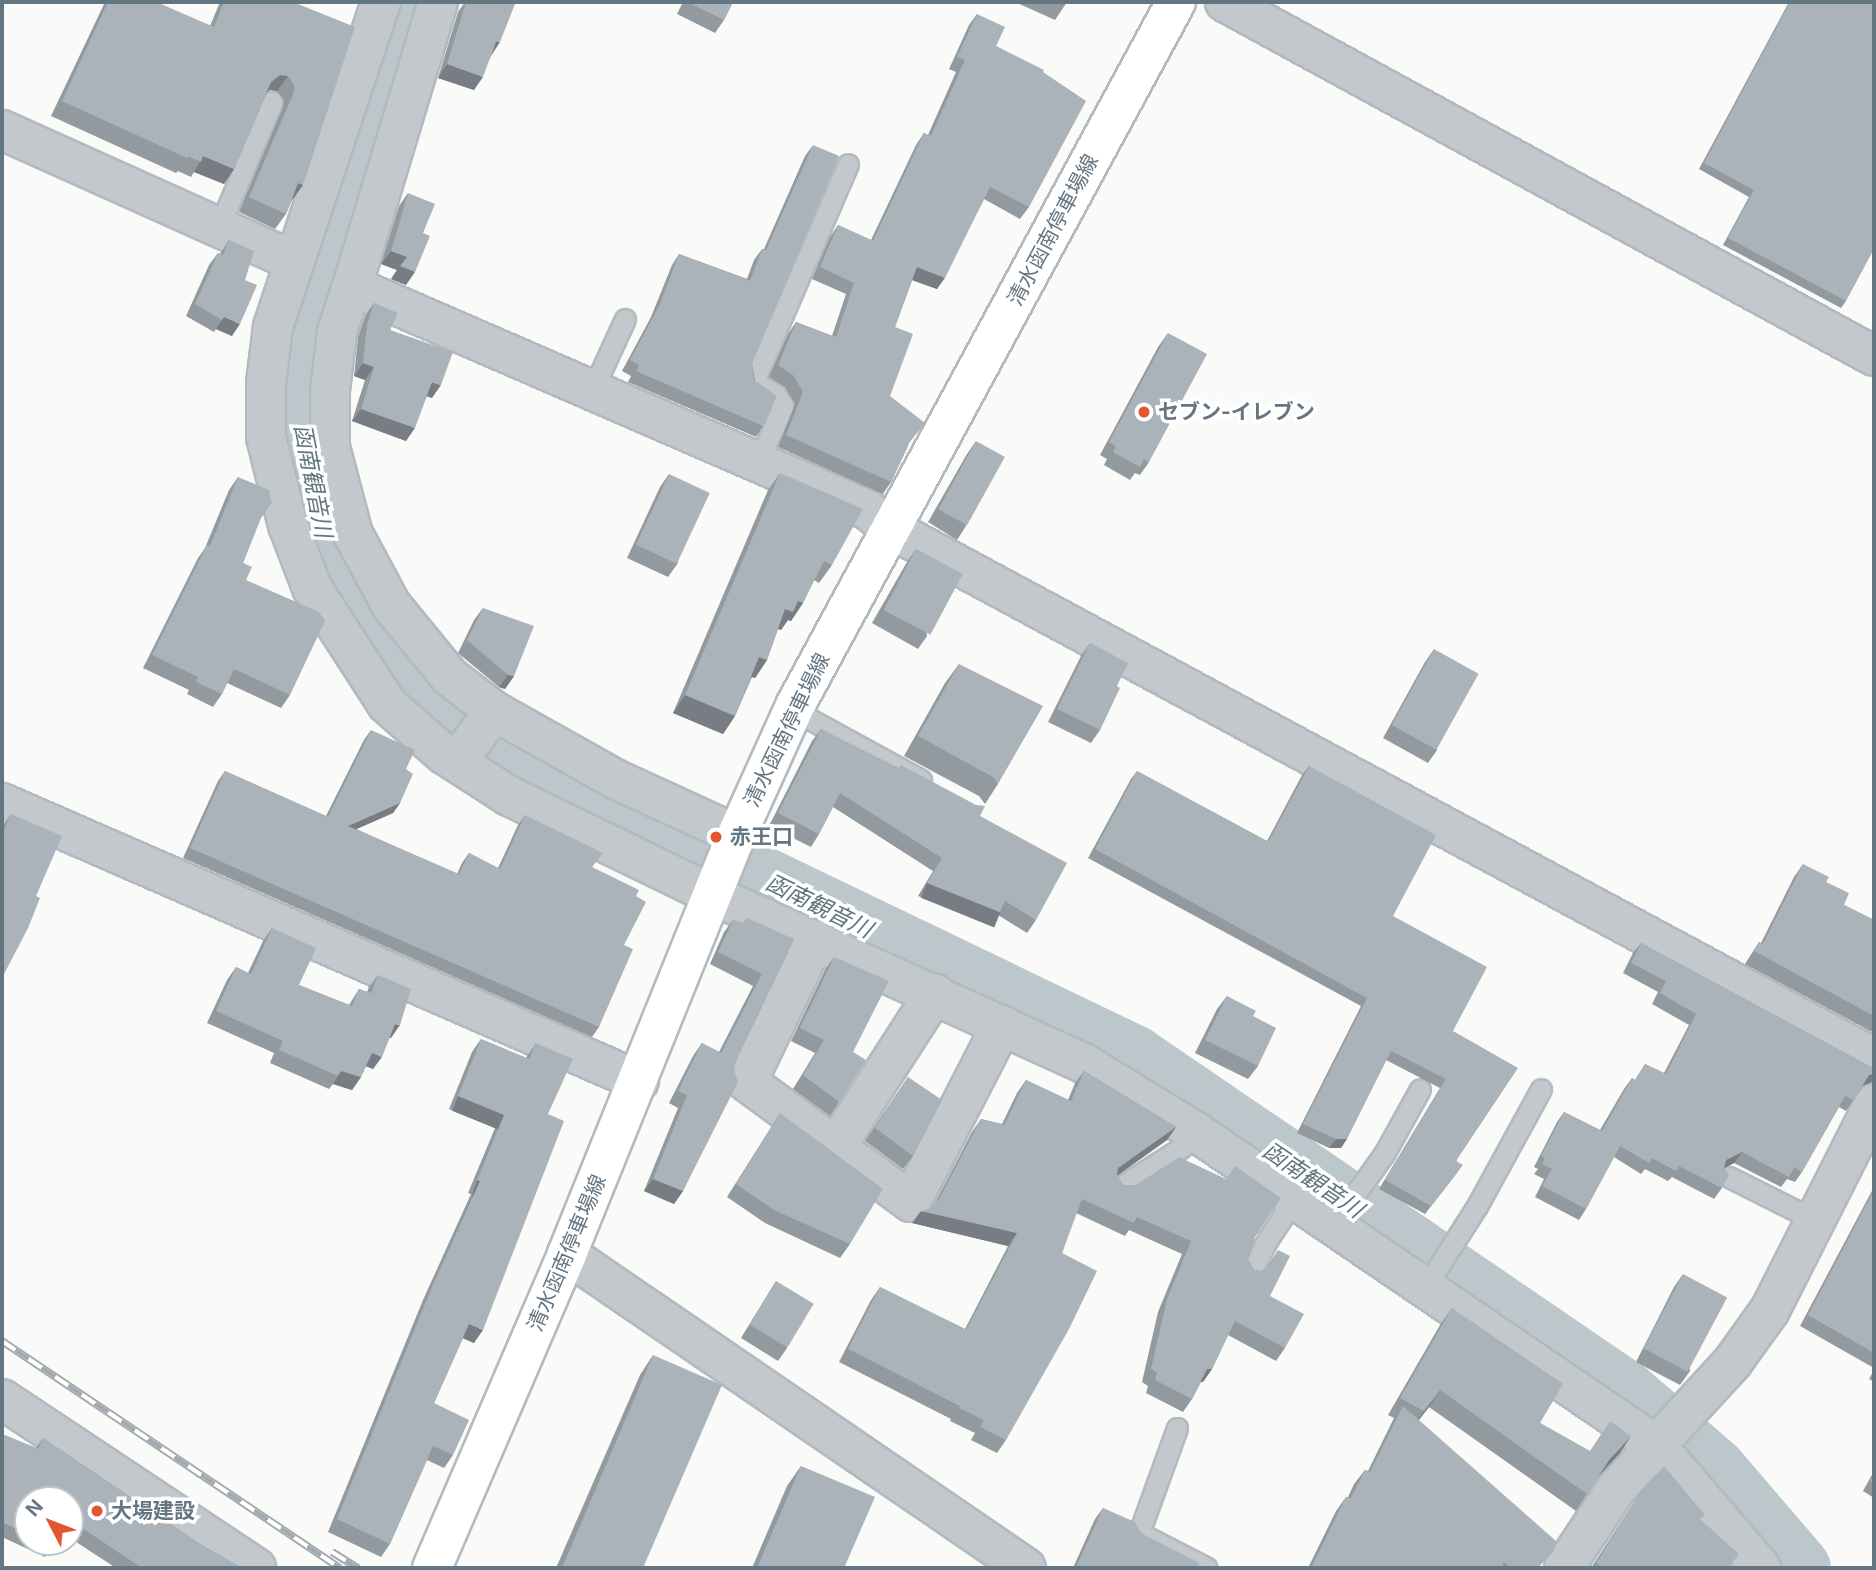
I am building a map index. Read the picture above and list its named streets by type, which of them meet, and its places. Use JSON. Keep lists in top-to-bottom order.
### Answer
{
  "streets": {
    "main road": ["清水函南停車場線"]
  },
  "water": ["函南観音川"],
  "places": ["セブン-イレブン", "赤王口", "大場建設"],
  "north": "top left"
}
